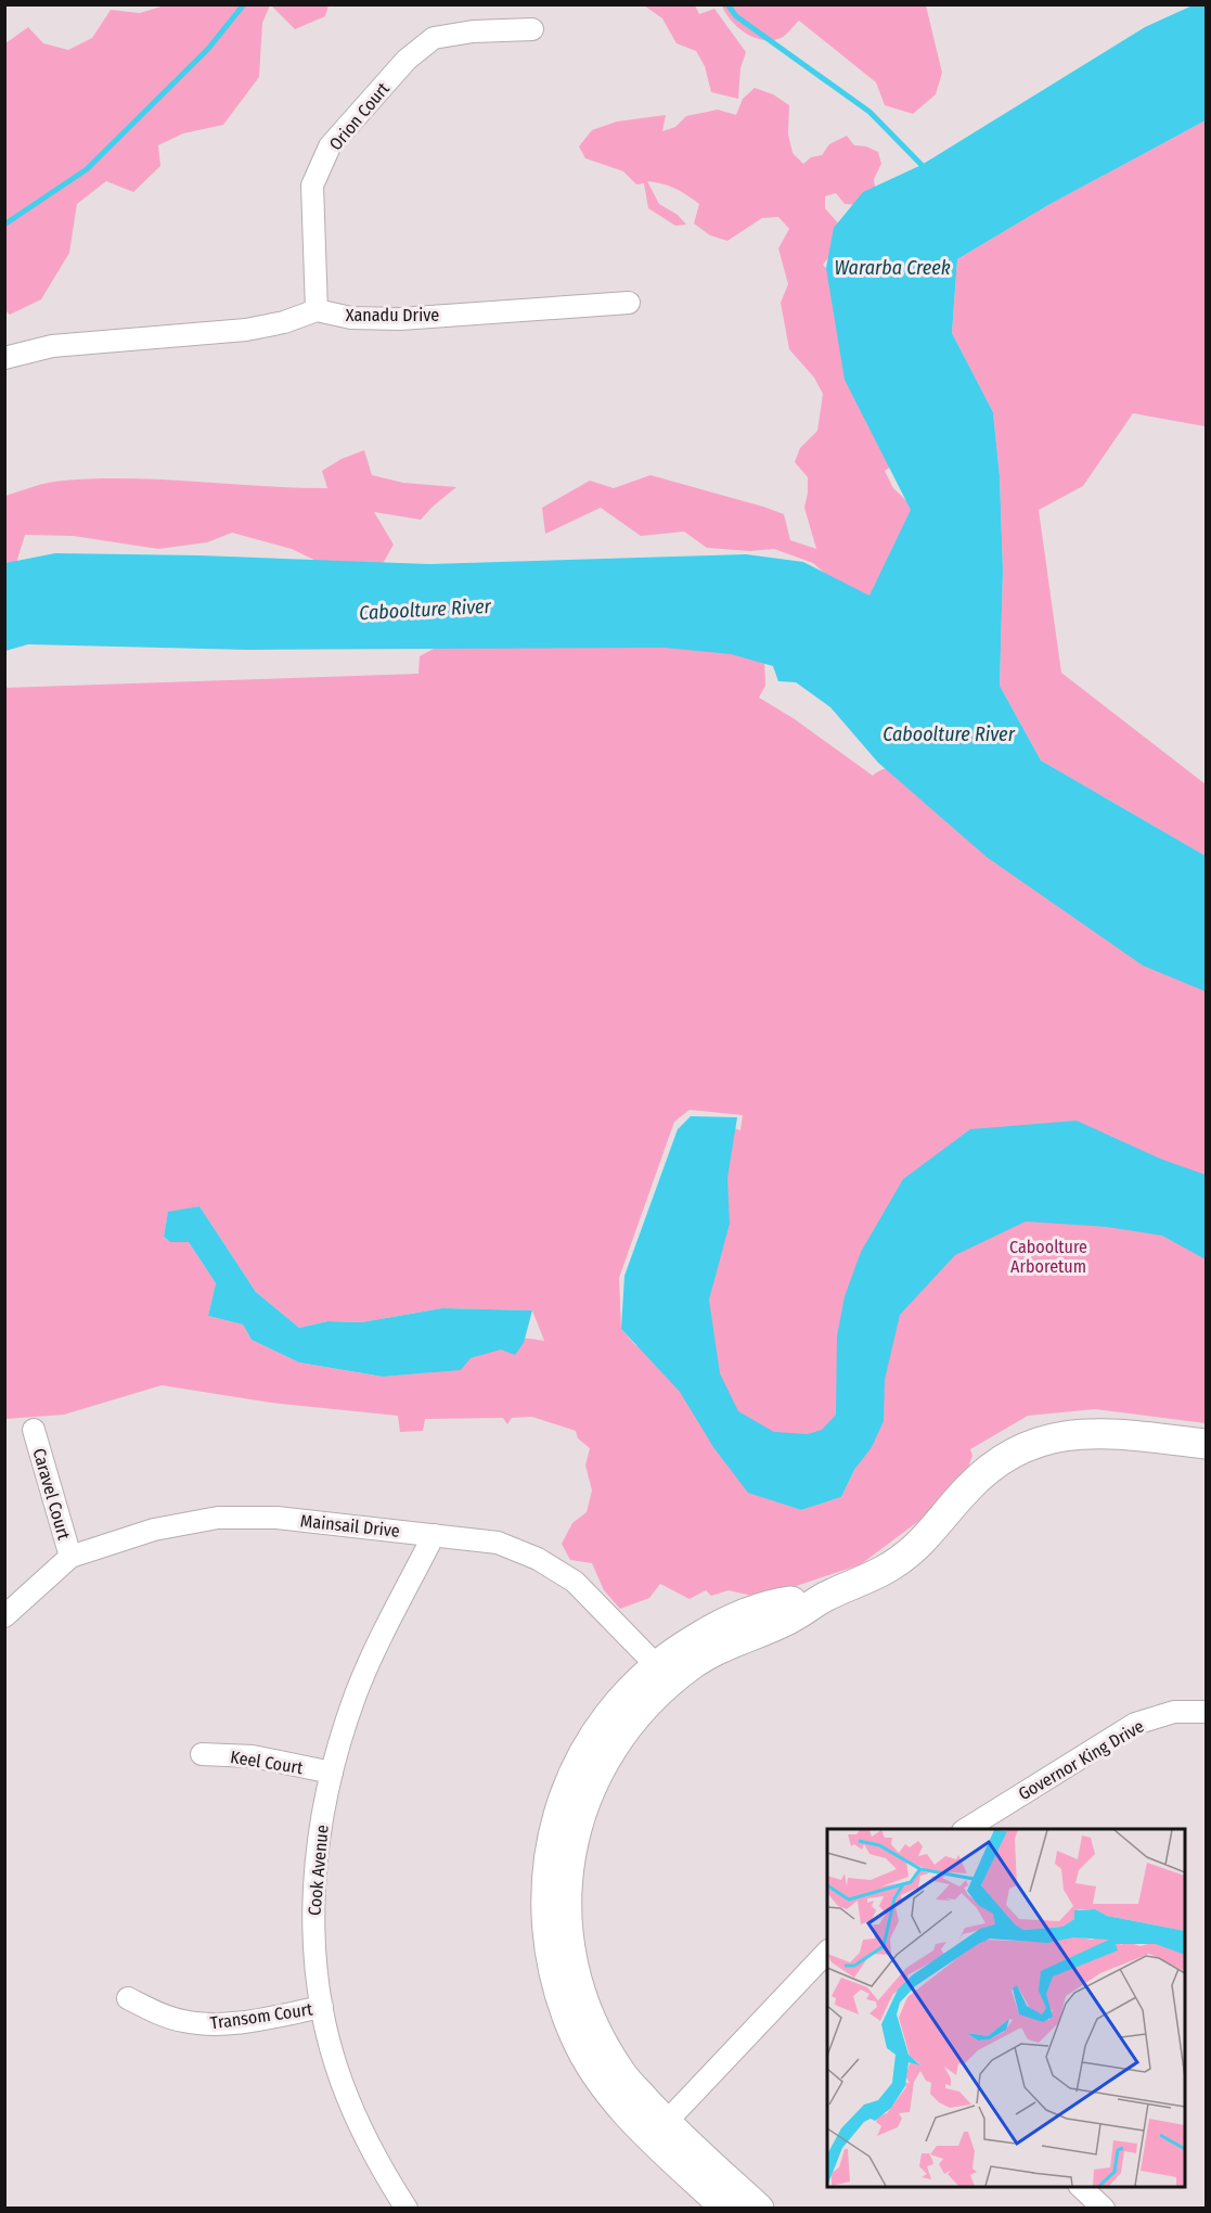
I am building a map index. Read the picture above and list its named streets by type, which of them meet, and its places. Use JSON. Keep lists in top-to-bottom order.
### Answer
{
  "streets": {
    "street": [
      "Orion Court",
      "Xanadu Drive",
      "Caravel Court",
      "Mainsail Drive",
      "Governor King Drive",
      "Keel Court",
      "Cook Avenue",
      "Transom Court"
    ]
  },
  "crossings": [
    ["Orion Court", "Xanadu Drive"],
    ["Caravel Court", "Mainsail Drive"],
    ["Mainsail Drive", "Cook Avenue"],
    ["Keel Court", "Cook Avenue"],
    ["Cook Avenue", "Transom Court"]
  ],
  "water": ["Wararba Creek", "Caboolture River"],
  "parks": ["Caboolture Arboretum"]
}
